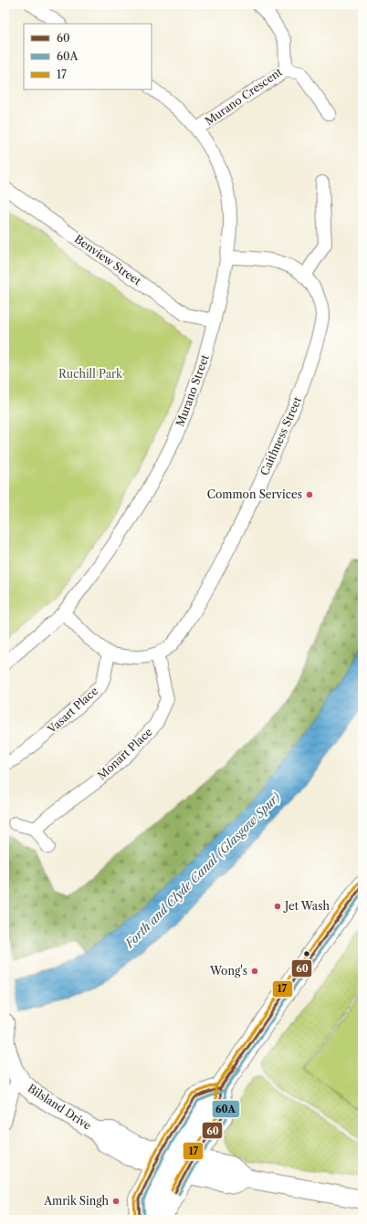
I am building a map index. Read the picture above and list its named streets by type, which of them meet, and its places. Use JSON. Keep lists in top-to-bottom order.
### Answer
{
  "streets": {
    "main road": ["Bilsland Drive"],
    "street": [
      "Murano Crescent",
      "Benview Street",
      "Murano Street",
      "Caithness Street",
      "Vasart Place",
      "Monart Place"
    ]
  },
  "crossings": [
    ["Murano Crescent", "Murano Street"],
    ["Benview Street", "Murano Street"],
    ["Murano Street", "Caithness Street"],
    ["Caithness Street", "Vasart Place"],
    ["Caithness Street", "Monart Place"]
  ],
  "water": ["Forth and Clyde Canal (Glasgow Spur)"],
  "parks": ["Ruchill Park"],
  "places": [
    "Common Services",
    "Jet Wash",
    "Wong's",
    "Amrik Singh"
  ],
  "lines": ["transit line 17", "transit line 60", "transit line 60A"],
  "legend": ["60", "60A", "17"]
}
